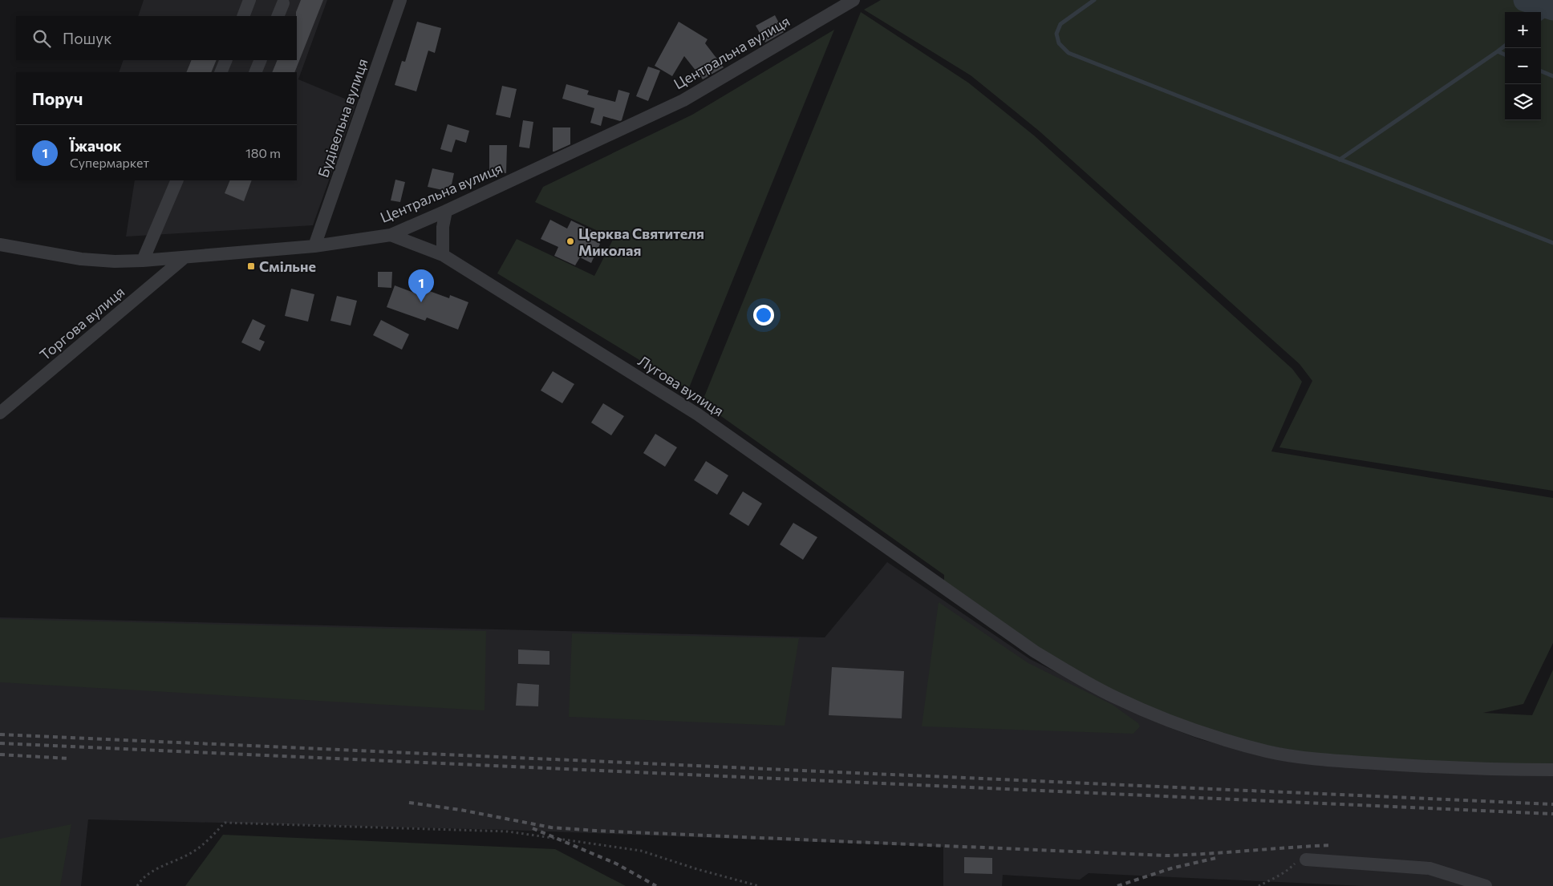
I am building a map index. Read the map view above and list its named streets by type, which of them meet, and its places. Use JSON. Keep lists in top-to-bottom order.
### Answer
{
  "streets": {
    "street": [
      "Центральна вулиця",
      "Будівельна вулиця",
      "Торгова вулиця",
      "Лугова вулиця"
    ]
  },
  "crossings": [
    ["Центральна вулиця", "Будівельна вулиця"],
    ["Центральна вулиця", "Торгова вулиця"],
    ["Центральна вулиця", "Лугова вулиця"]
  ],
  "places": {
    "other": ["Церква Святителя Миколая"],
    "transit": ["Смільне"]
  },
  "page": {
    "map_buttons": ["+", "−"],
    "search": "Пошук",
    "heading": "Поруч",
    "list": [
      {
        "mark": "1",
        "name": "Їжачок",
        "note": "Супермаркет",
        "value": "180 m"
      }
    ],
    "pins": "1"
  }
}
